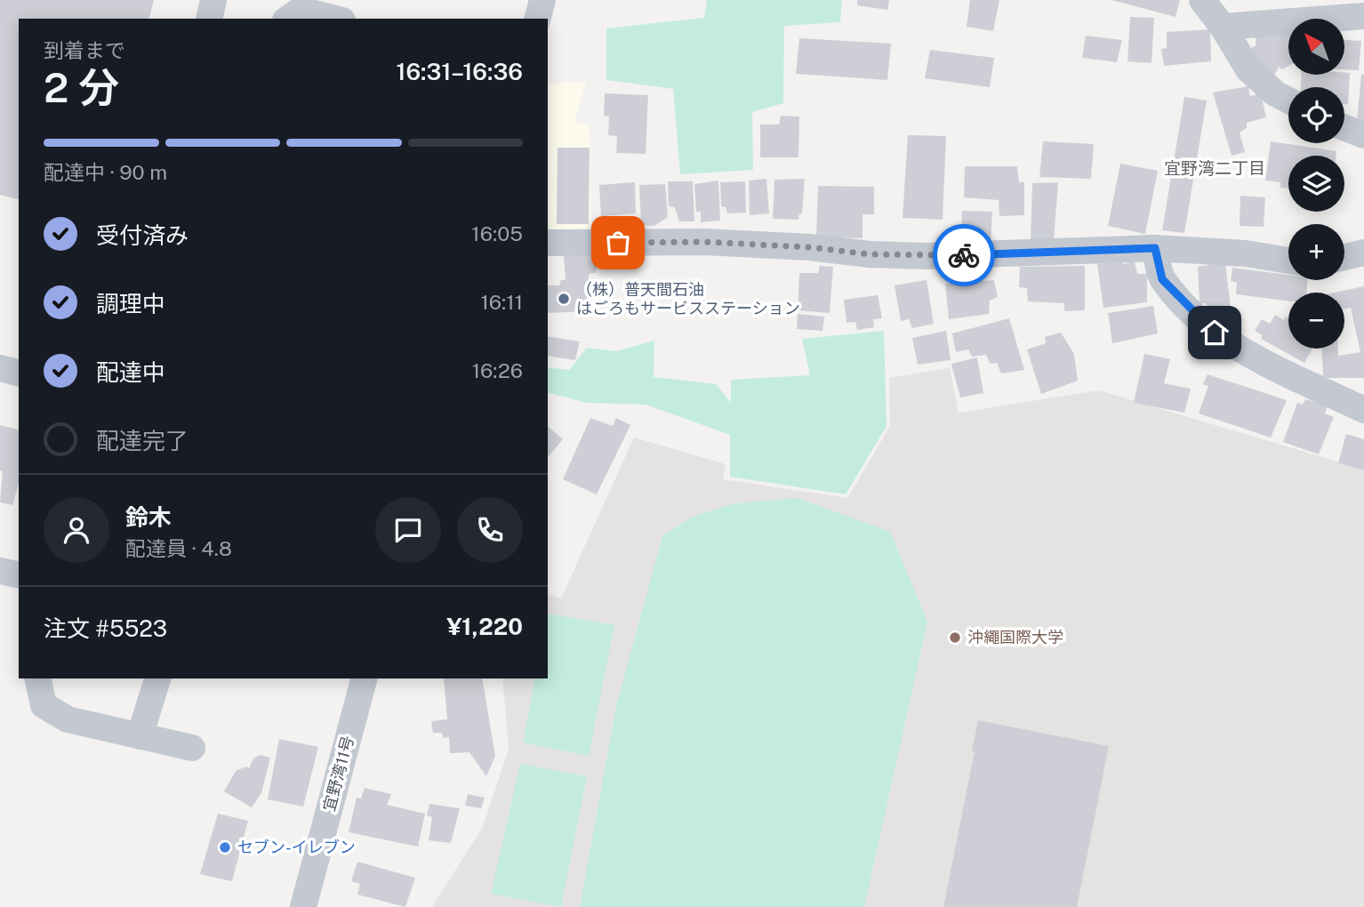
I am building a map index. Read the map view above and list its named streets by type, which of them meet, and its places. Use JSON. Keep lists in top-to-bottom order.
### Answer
{
  "streets": {
    "street": ["宜野湾11号"]
  },
  "districts": ["宜野湾二丁目"],
  "places": ["（株）普天間石油 はごろもサービスステーション", "沖繩国際大学", "セブン-イレブン"],
  "north": "top left",
  "page": {
    "map_buttons": ["+", "−"],
    "heading": ["2 分", "到着まで", "16:31–16:36"],
    "panel": [
      "鈴木",
      "配達員 · 4.8",
      "注文 #5523",
      "¥1,220"
    ],
    "bar": "配達中 · 90 m",
    "list": [
      ["受付済み", "16:05"],
      ["調理中", "16:11"],
      ["配達中", "16:26"],
      "配達完了"
    ]
  }
}
